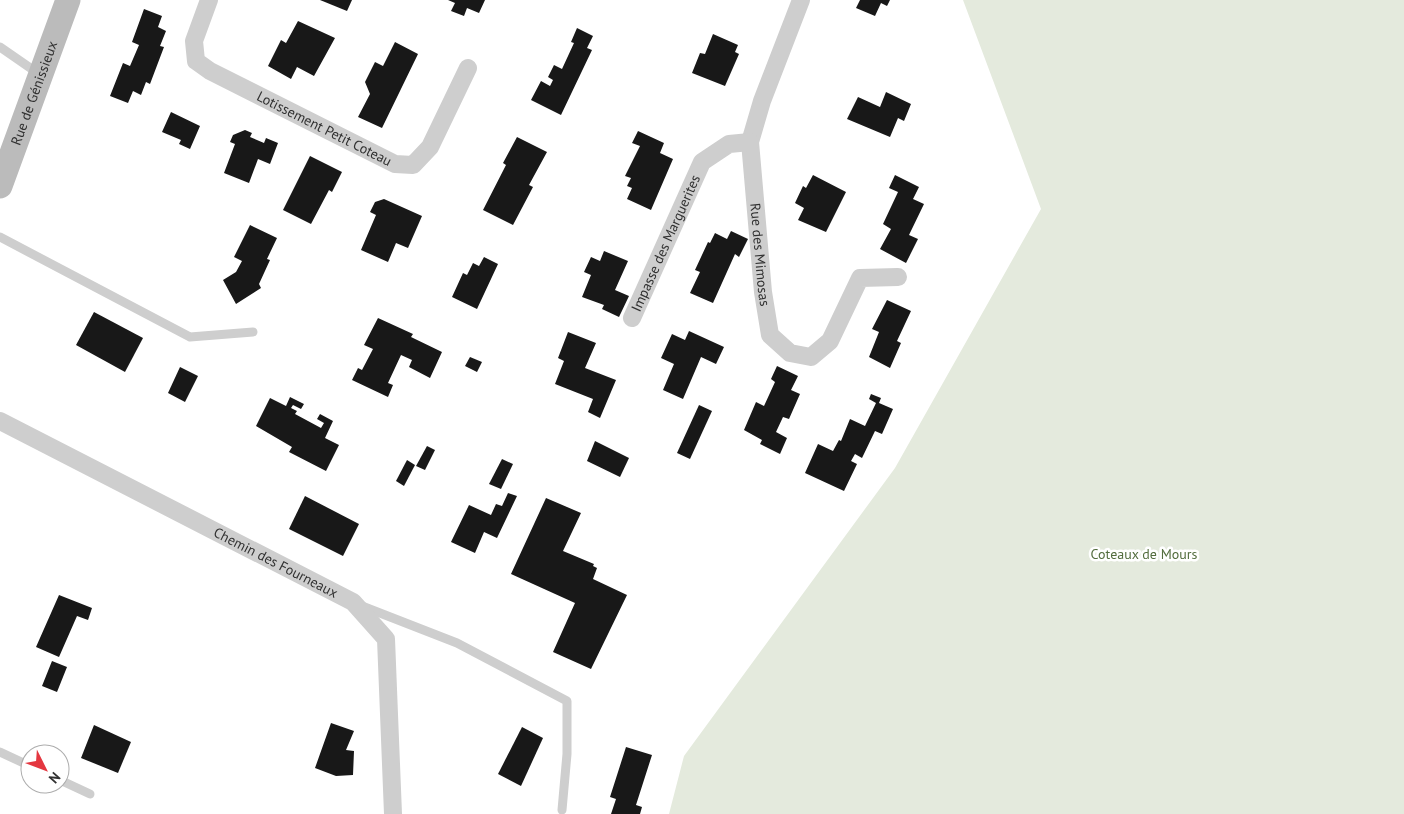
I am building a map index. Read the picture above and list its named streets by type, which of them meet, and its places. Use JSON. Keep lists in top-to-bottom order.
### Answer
{
  "streets": {
    "street": [
      "Rue de Génissieux",
      "Lotissement Petit Coteau",
      "Impasse des Marguerites",
      "Rue des Mimosas",
      "Chemin des Fourneaux"
    ]
  },
  "crossings": [
    ["Impasse des Marguerites", "Rue des Mimosas"]
  ],
  "parks": ["Coteaux de Mours"],
  "north": "bottom right"
}
